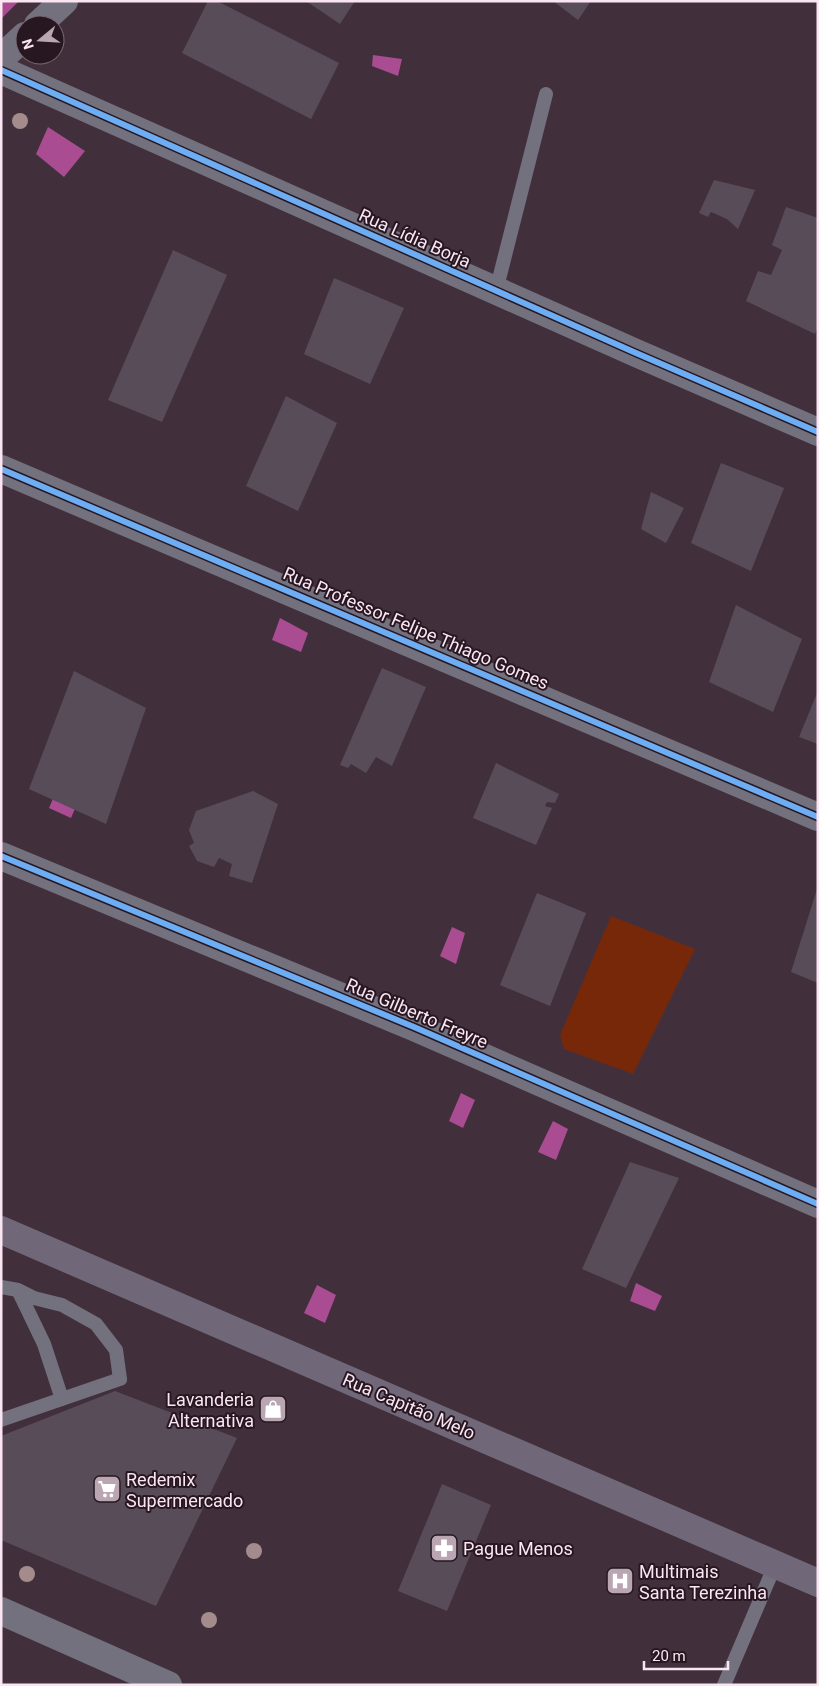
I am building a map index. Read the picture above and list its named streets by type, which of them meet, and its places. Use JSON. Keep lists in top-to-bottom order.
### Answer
{
  "streets": {
    "main road": ["Rua Capitão Melo"],
    "street": ["Rua Lídia Borja", "Rua Professor Felipe Thiago Gomes", "Rua Gilberto Freyre"]
  },
  "places": {
    "shop": ["Lavanderia Alternativa"],
    "supermarket": ["Redemix Supermercado"],
    "pharmacy": ["Pague Menos"],
    "hospital": ["Multimais Santa Terezinha"]
  },
  "scale_bar": "20 m",
  "north": "left"
}
